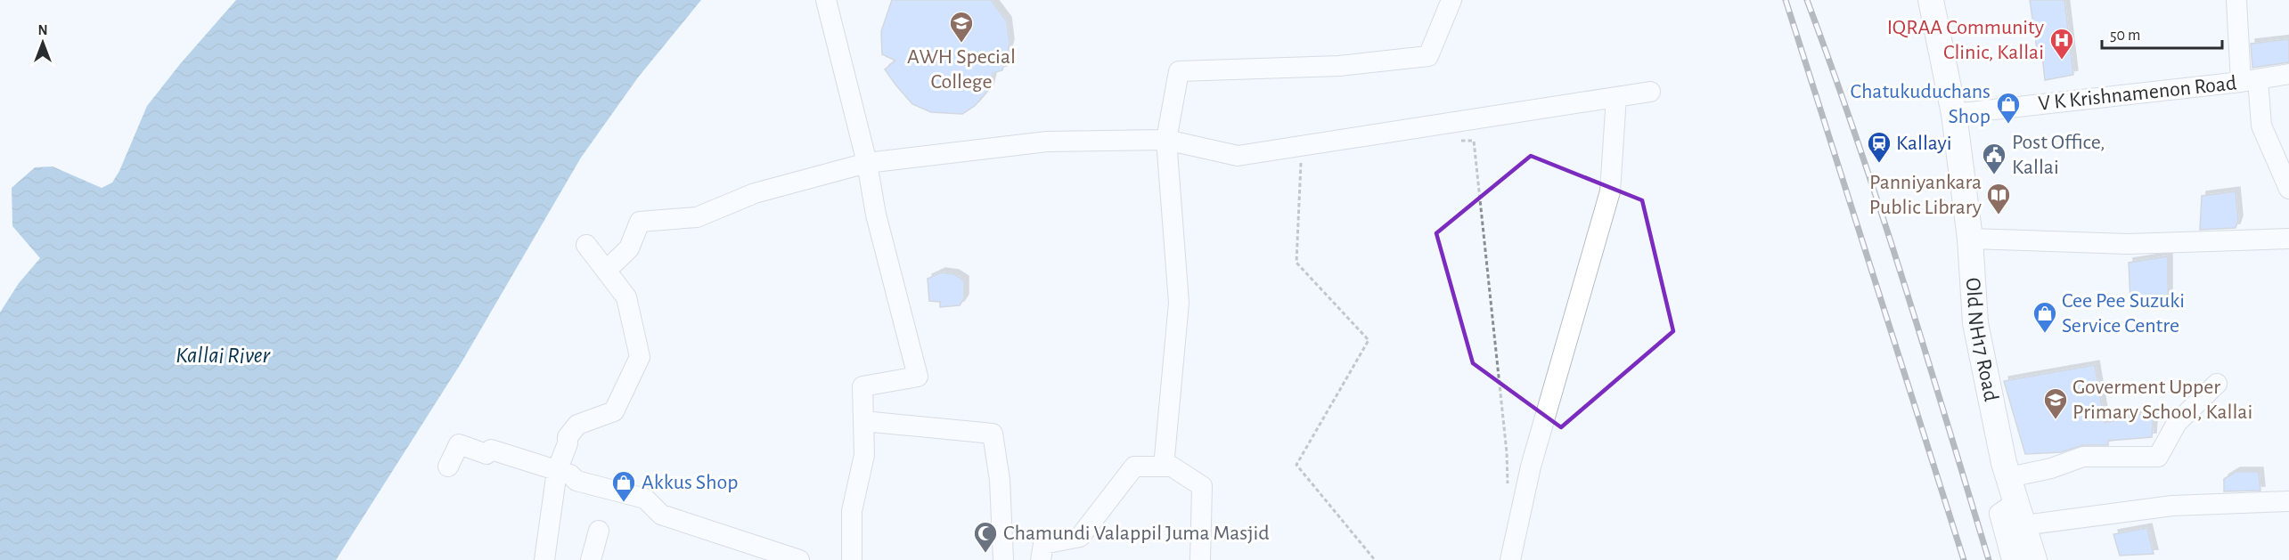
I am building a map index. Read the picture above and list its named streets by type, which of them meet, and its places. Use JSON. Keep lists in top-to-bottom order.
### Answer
{
  "streets": {
    "main road": ["Old NH17 Road"],
    "street": ["V K Krishnamenon Road"]
  },
  "crossings": [
    ["V K Krishnamenon Road", "Old NH17 Road"]
  ],
  "water": ["Kallai River"],
  "places": {
    "school or university": ["AWH Special College", "Goverment Upper Primary School, Kallai"],
    "hospital": ["IQRAA Community Clinic, Kallai"],
    "shop": ["Chatukuduchans Shop", "Cee Pee Suzuki Service Centre", "Akkus Shop"],
    "station": ["Kallayi"],
    "public building": ["Post Office, Kallai"],
    "library": ["Panniyankara Public Library"],
    "mosque": ["Chamundi Valappil Juma Masjid"]
  },
  "scale_bar": "50 m",
  "north": "top"
}
